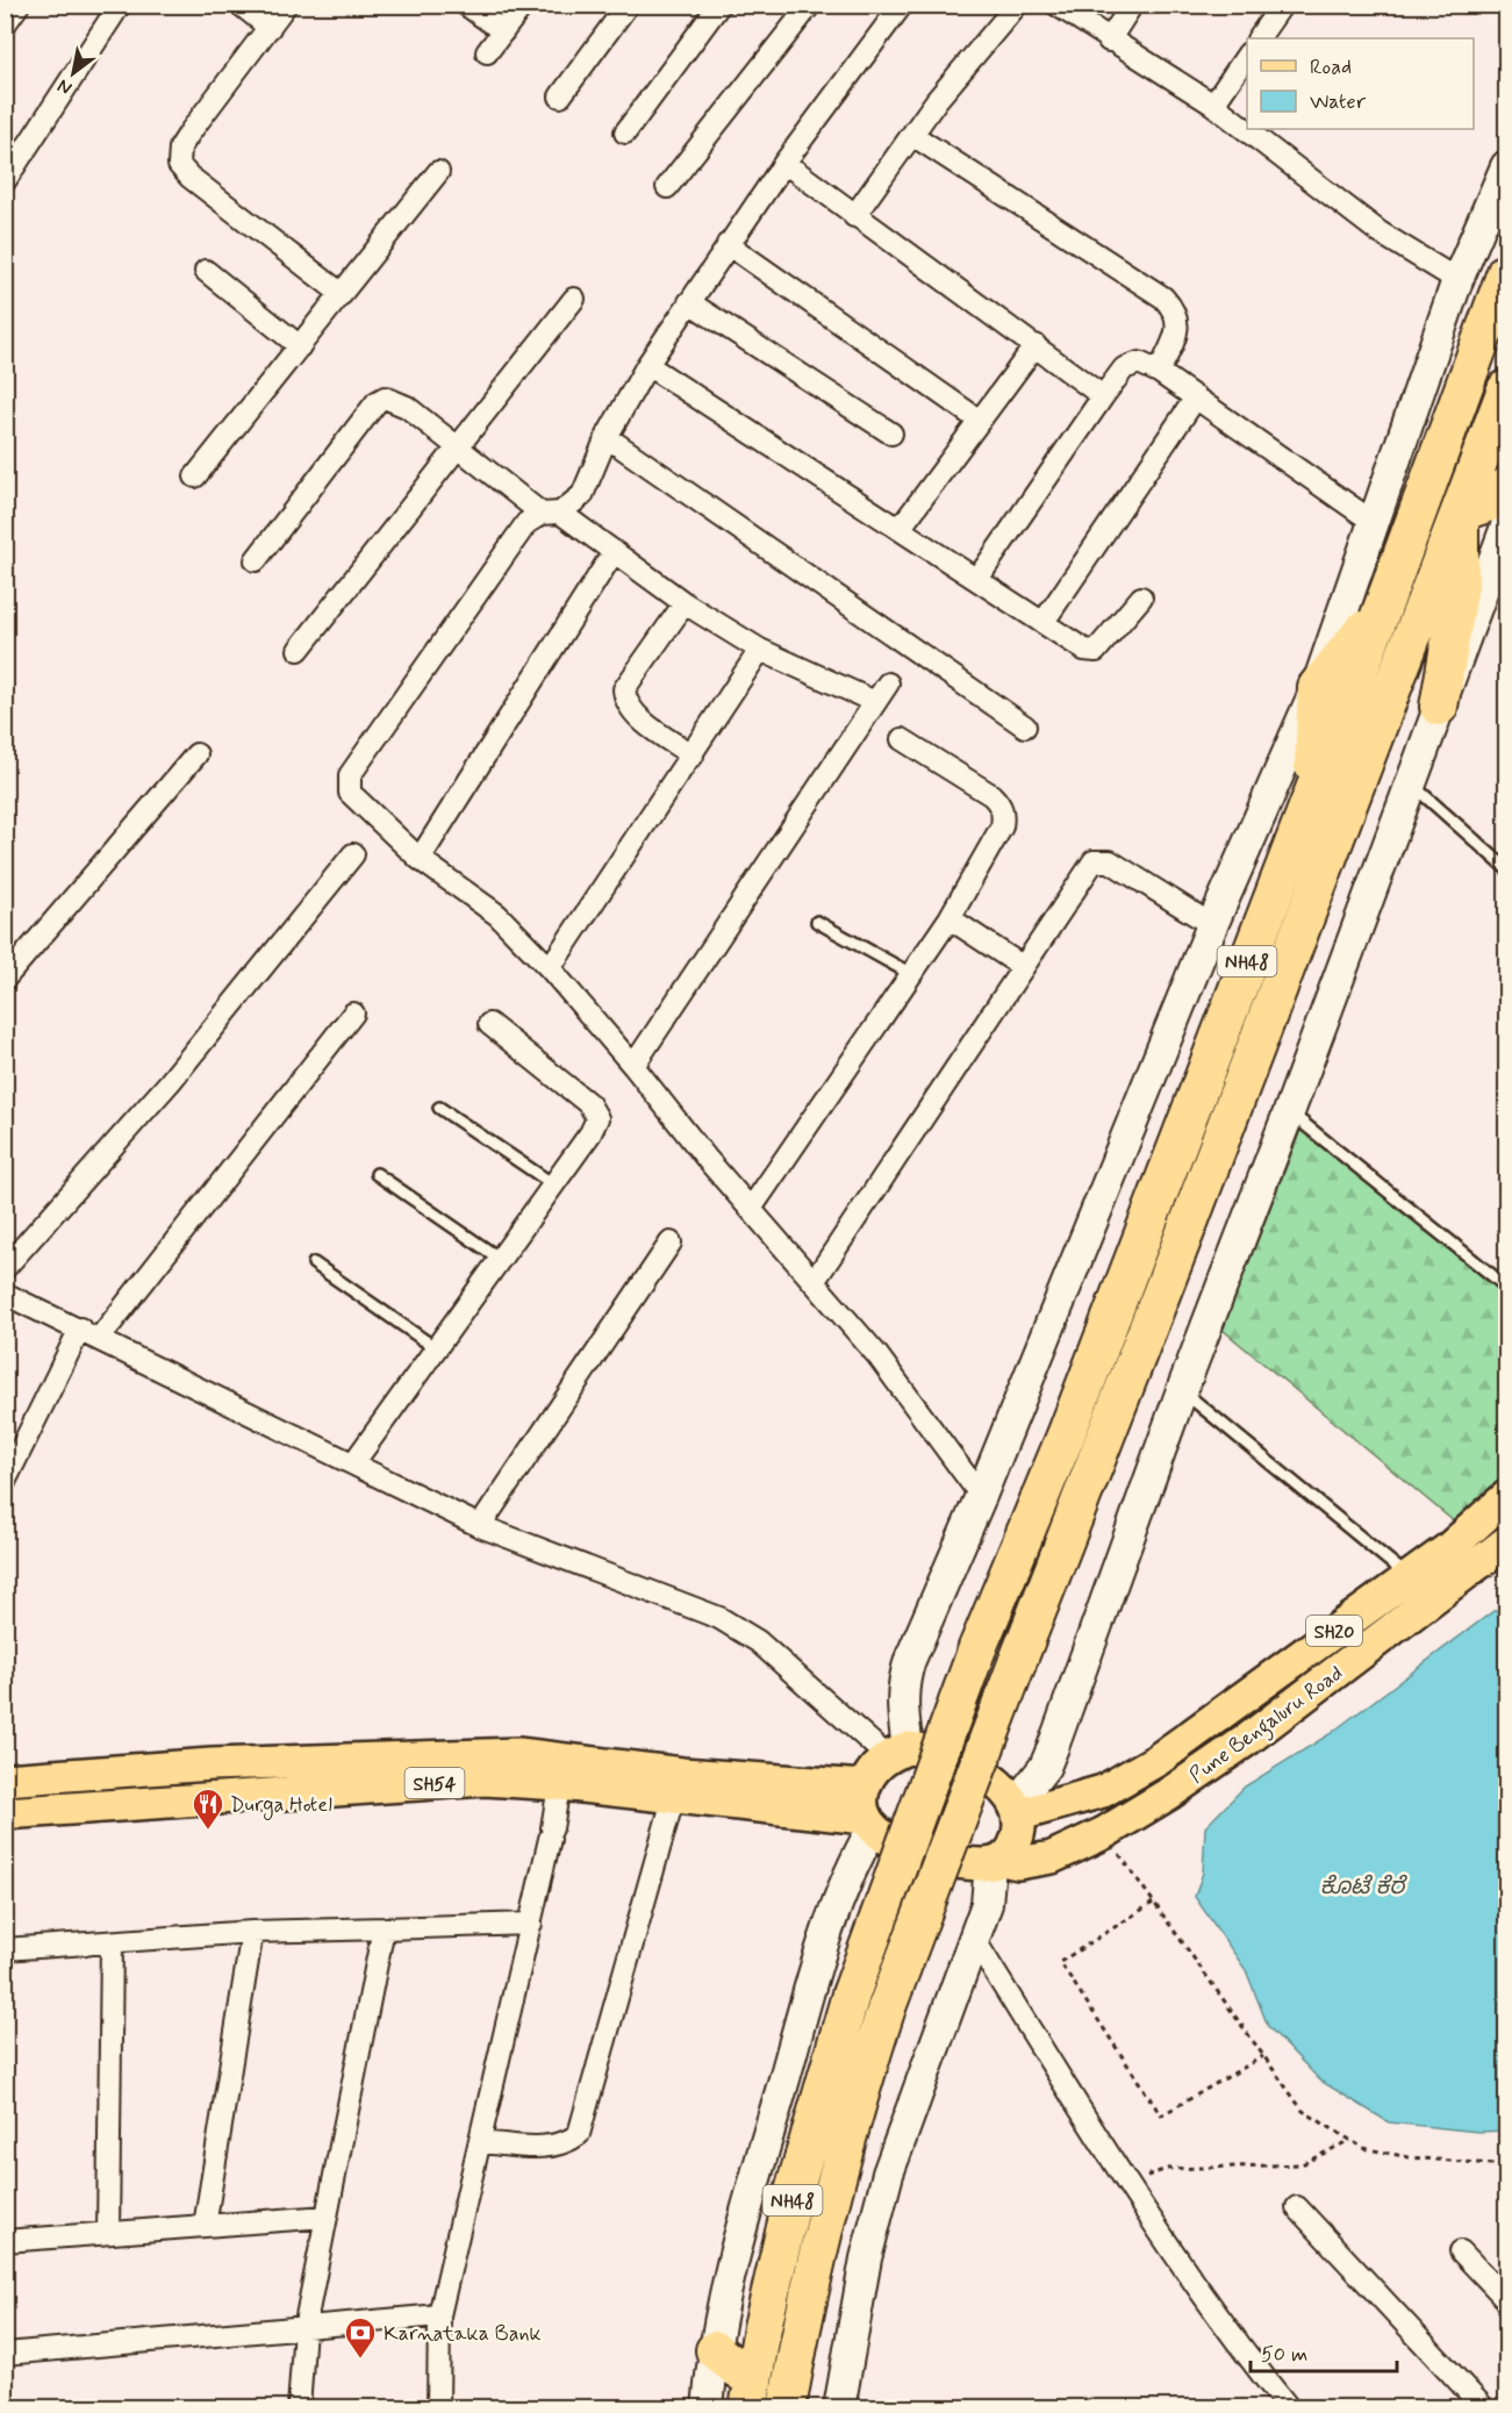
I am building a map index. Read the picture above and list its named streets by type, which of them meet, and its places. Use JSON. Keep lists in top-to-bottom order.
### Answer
{
  "streets": {
    "highway": ["NH48"],
    "main road": ["SH20", "Pune Bengaluru Road", "SH54"]
  },
  "crossings": [
    ["Pune Bengaluru Road", "SH54"]
  ],
  "water": ["ಕೊಟೆ ಕೆರೆ"],
  "places": {
    "restaurant": ["Durga Hotel"],
    "bank": ["Karnataka Bank"]
  },
  "legend": ["Road", "Water"],
  "scale_bar": "50 m",
  "north": "bottom left"
}
